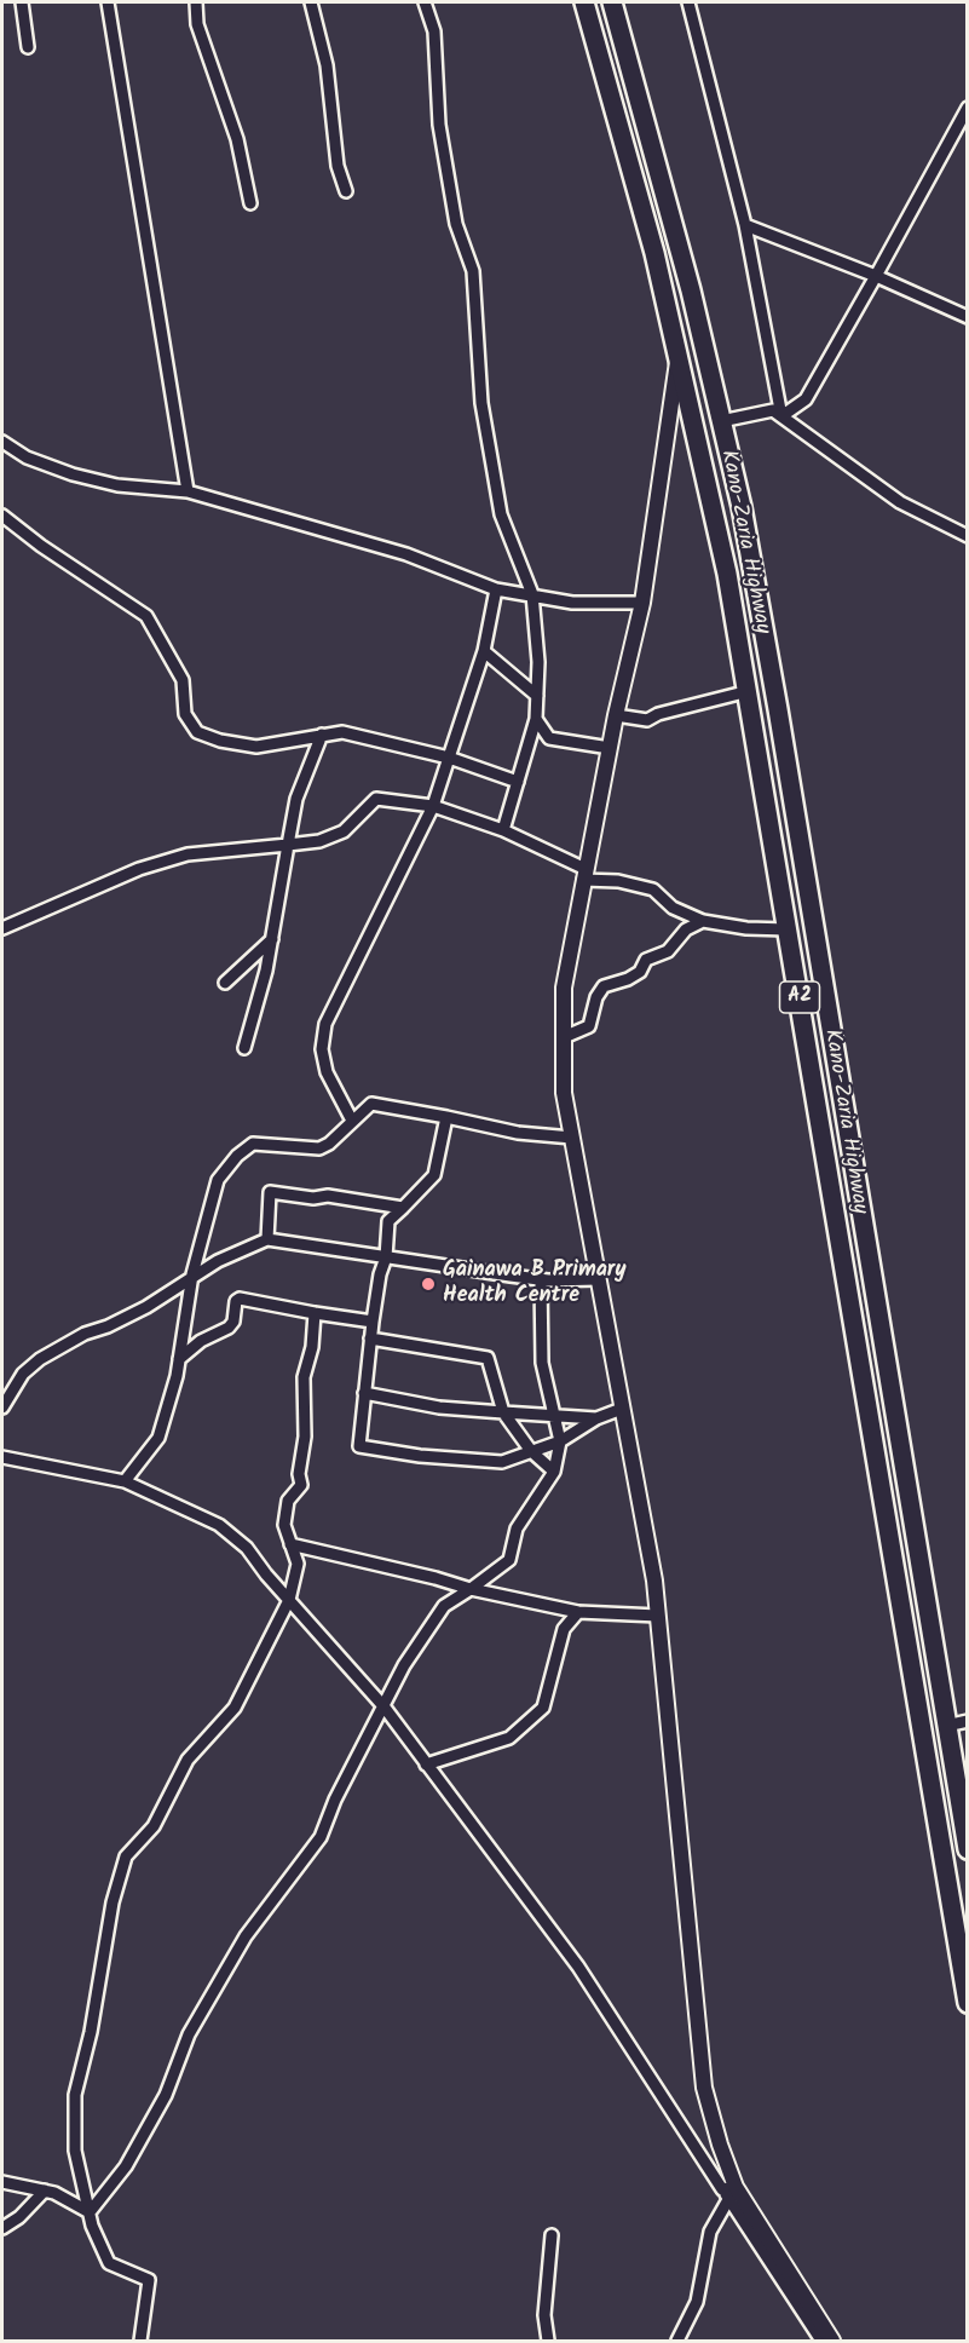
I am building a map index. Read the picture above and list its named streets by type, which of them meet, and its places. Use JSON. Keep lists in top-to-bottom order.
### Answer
{
  "streets": {
    "highway": ["Kano-Zaria Highway", "A2"]
  },
  "places": ["Gainawa B Primary Health Centre"]
}
